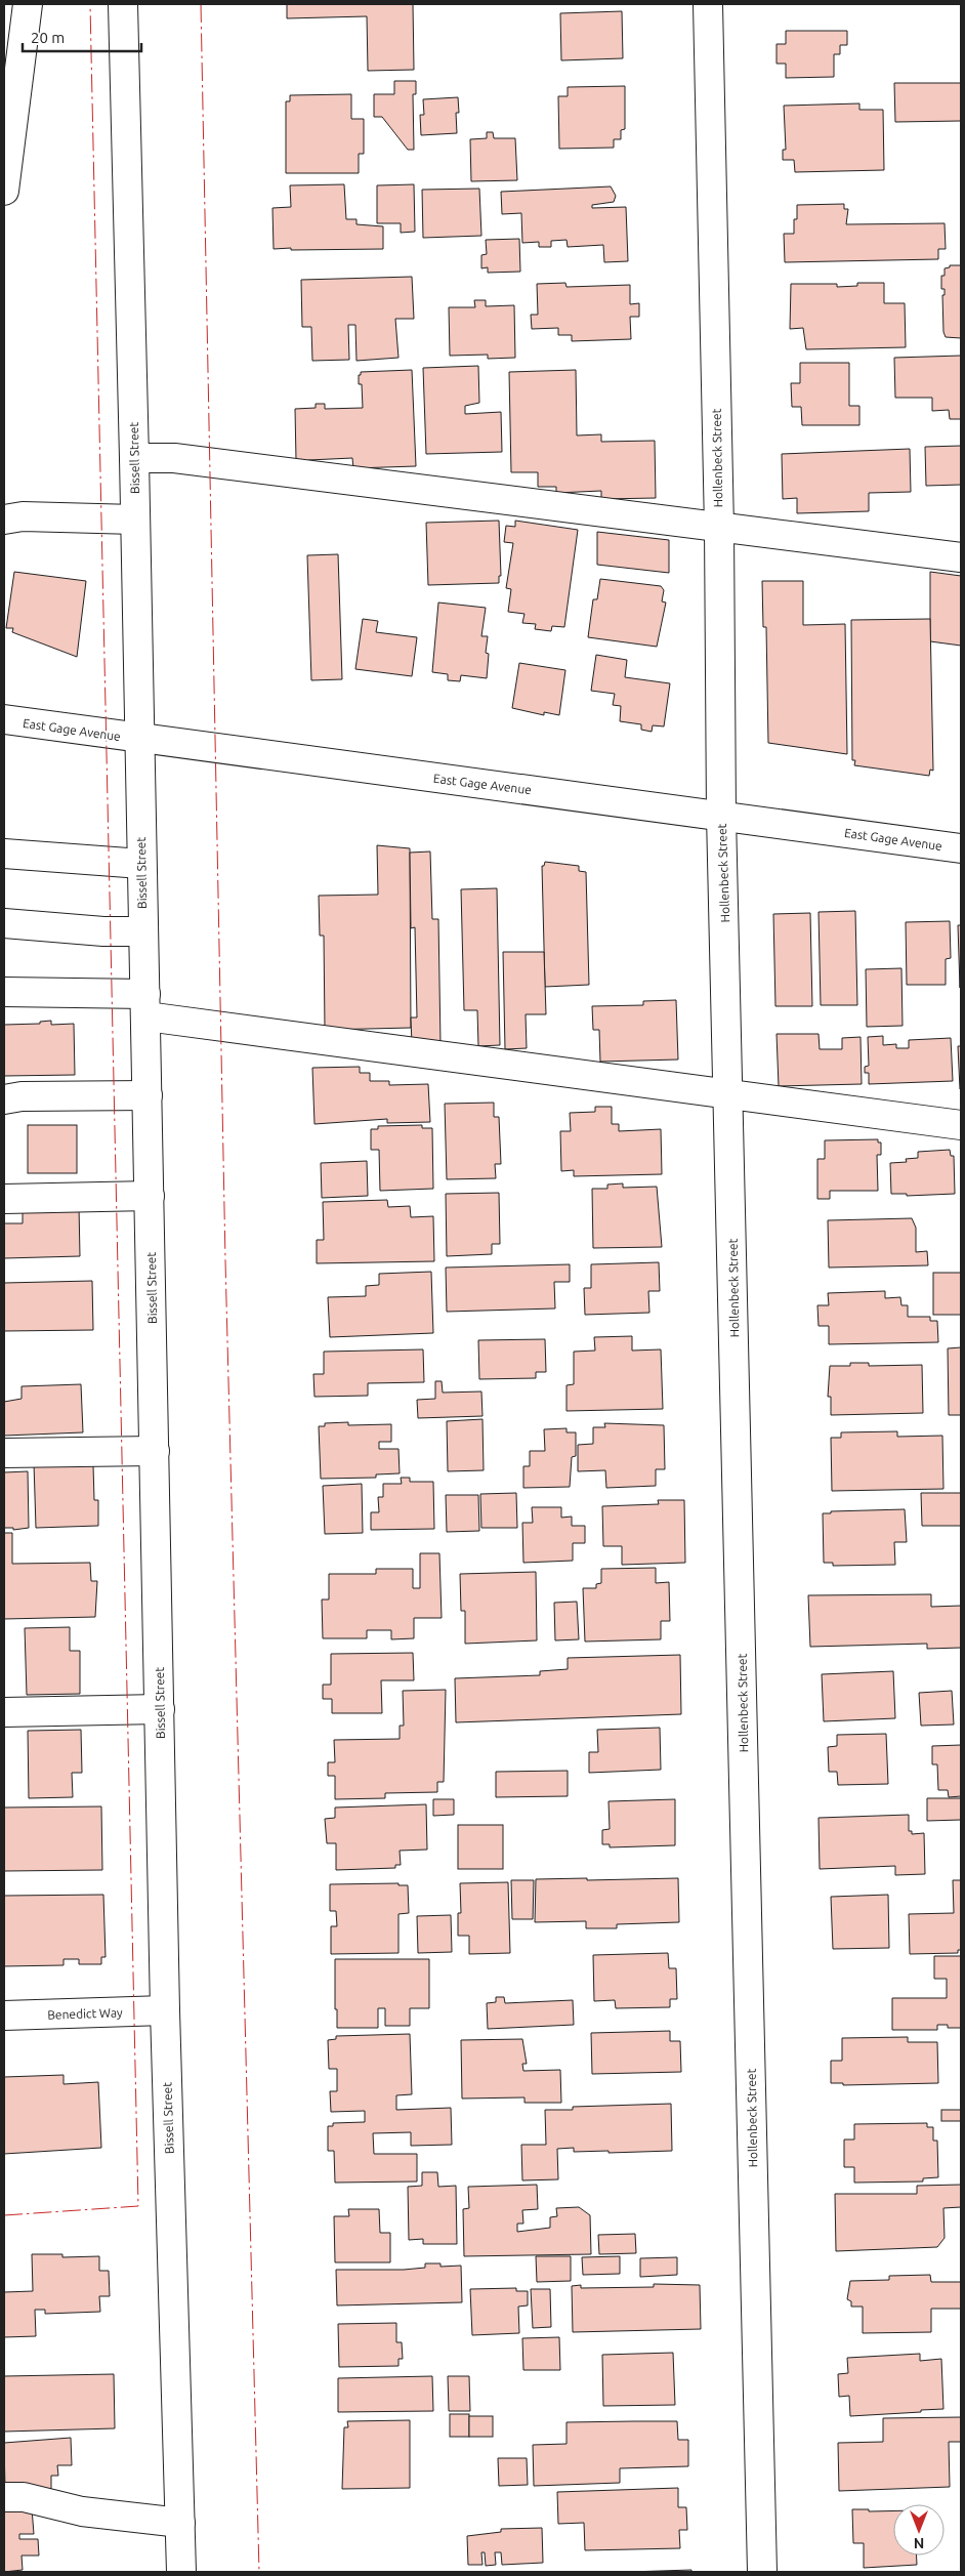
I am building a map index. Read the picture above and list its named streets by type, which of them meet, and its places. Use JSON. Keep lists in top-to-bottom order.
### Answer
{
  "streets": {
    "street": [
      "Bissell Street",
      "Hollenbeck Street",
      "East Gage Avenue",
      "Benedict Way"
    ]
  },
  "crossings": [
    ["Bissell Street", "East Gage Avenue"],
    ["Bissell Street", "Benedict Way"],
    ["Hollenbeck Street", "East Gage Avenue"]
  ],
  "scale_bar": "20 m",
  "north": "bottom"
}
